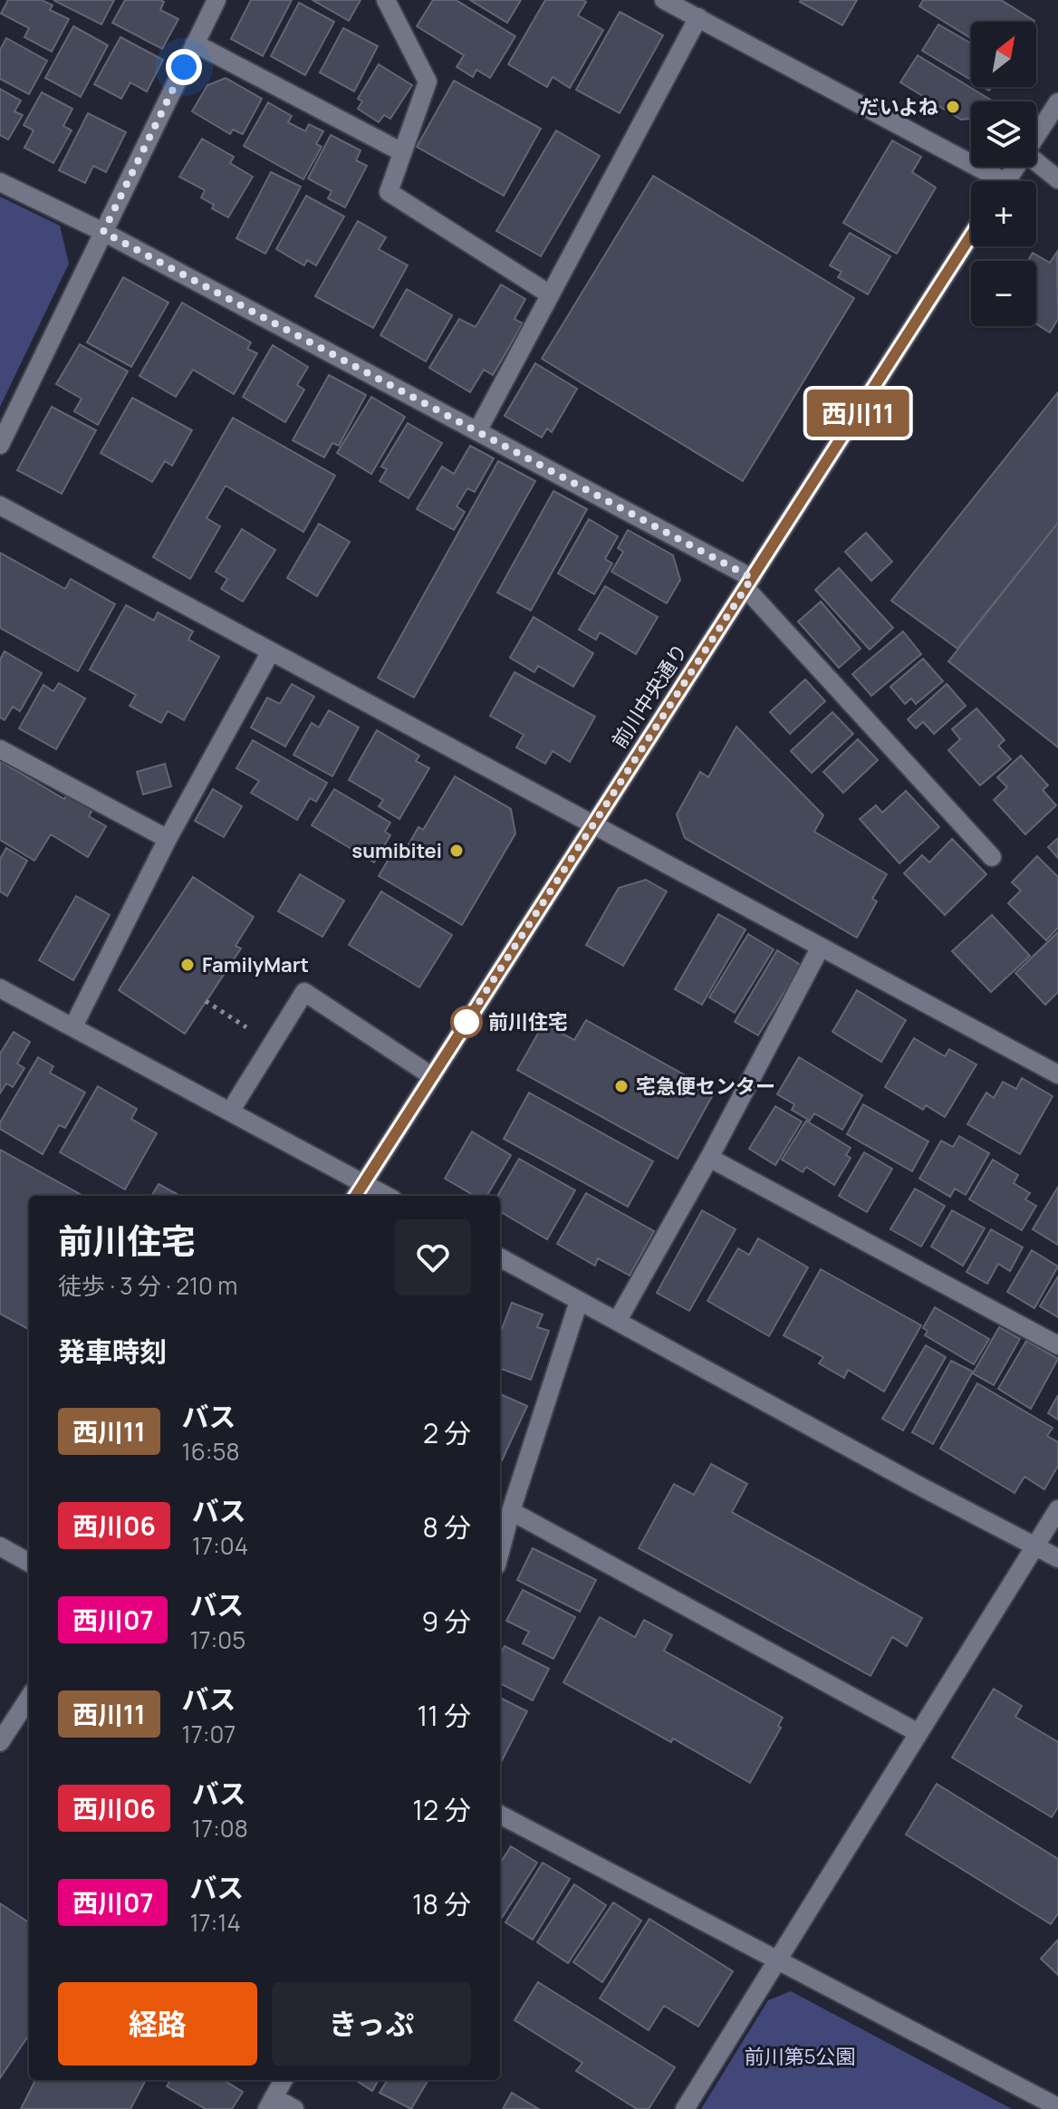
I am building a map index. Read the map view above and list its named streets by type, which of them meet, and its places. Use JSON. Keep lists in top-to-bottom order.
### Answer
{
  "streets": {
    "street": ["前川中央通り"]
  },
  "parks": ["前川第5公園"],
  "places": [
    "だいよね",
    "sumibitei",
    "FamilyMart",
    "前川住宅",
    "宅急便センター"
  ],
  "lines": ["bus line 西川11"],
  "north": "top right",
  "page": {
    "on_map": "西川11",
    "map_buttons": ["+", "−"],
    "heading": [
      ["前川住宅", "徒歩 · 3 分 · 210 m"],
      "発車時刻"
    ],
    "list": [
      {
        "mark": "西川11",
        "name": "バス",
        "note": "16:58",
        "value": "2 分"
      },
      {
        "mark": "西川06",
        "name": "バス",
        "note": "17:04",
        "value": "8 分"
      },
      {
        "mark": "西川07",
        "name": "バス",
        "note": "17:05",
        "value": "9 分"
      },
      {
        "mark": "西川11",
        "name": "バス",
        "note": "17:07",
        "value": "11 分"
      },
      {
        "mark": "西川06",
        "name": "バス",
        "note": "17:08",
        "value": "12 分"
      },
      {
        "mark": "西川07",
        "name": "バス",
        "note": "17:14",
        "value": "18 分"
      }
    ],
    "buttons": ["経路", "きっぷ"]
  }
}
